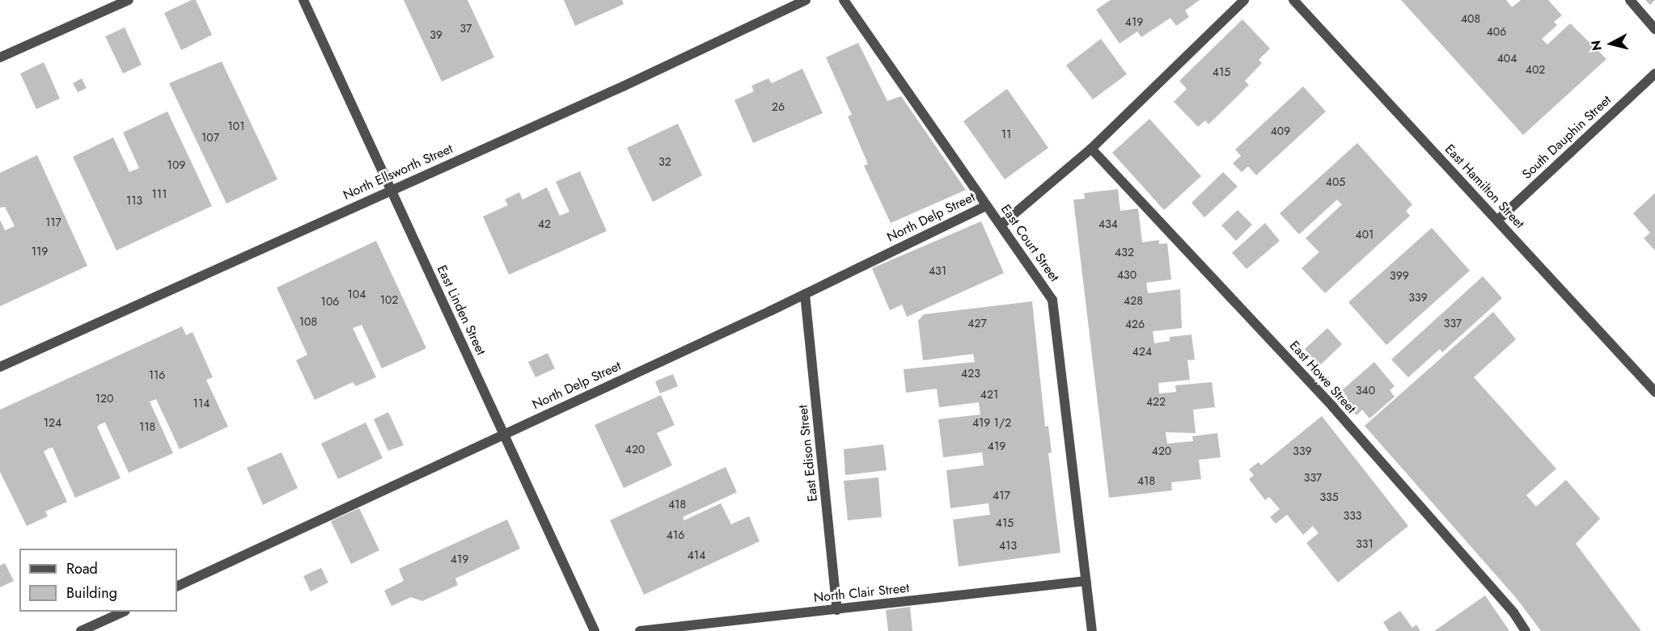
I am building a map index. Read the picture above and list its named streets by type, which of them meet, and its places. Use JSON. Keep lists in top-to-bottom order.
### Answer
{
  "streets": {
    "street": [
      "South Dauphin Street",
      "North Ellsworth Street",
      "East Hamilton Street",
      "North Delp Street",
      "East Court Street",
      "East Linden Street",
      "East Howe Street",
      "East Edison Street",
      "North Clair Street"
    ]
  },
  "crossings": [
    ["South Dauphin Street", "East Hamilton Street"],
    ["North Ellsworth Street", "East Linden Street"],
    ["North Delp Street", "East Court Street"],
    ["North Delp Street", "East Linden Street"],
    ["North Delp Street", "East Edison Street"],
    ["East Court Street", "North Clair Street"],
    ["East Edison Street", "North Clair Street"]
  ],
  "house_numbers": [
    "408",
    "419",
    "37",
    "406",
    "39",
    "404",
    "402",
    "415",
    "26",
    "101",
    "409",
    "11",
    "107",
    "32",
    "109",
    "405",
    "111",
    "113",
    "117",
    "42",
    "434",
    "401",
    "119",
    "432",
    "431",
    "430",
    "399",
    "104",
    "339",
    "102",
    "428",
    "106",
    "108",
    "427",
    "337",
    "426",
    "424",
    "423",
    "116",
    "340",
    "421",
    "120",
    "422",
    "114",
    "124",
    "419 1/2",
    "118",
    "419",
    "420",
    "420",
    "339",
    "337",
    "418",
    "417",
    "335",
    "418",
    "333",
    "415",
    "416",
    "331",
    "413",
    "414",
    "419"
  ],
  "legend": ["Road", "Building"],
  "north": "left"
}
